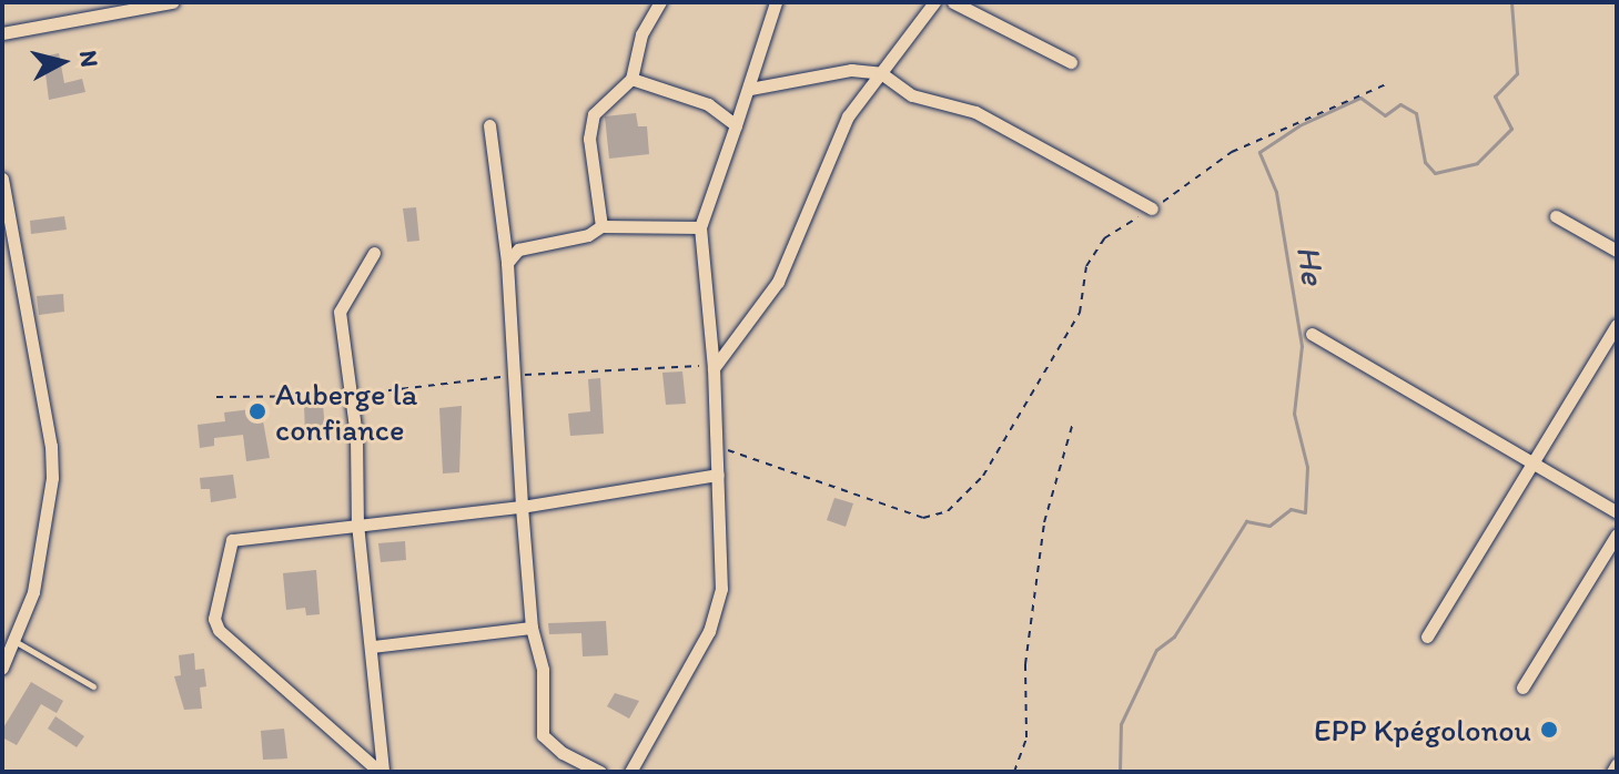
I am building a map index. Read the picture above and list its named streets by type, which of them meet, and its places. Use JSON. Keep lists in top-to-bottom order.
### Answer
{
  "water": ["He"],
  "places": ["Auberge la confiance", "EPP Kpégolonou"],
  "north": "right"
}
